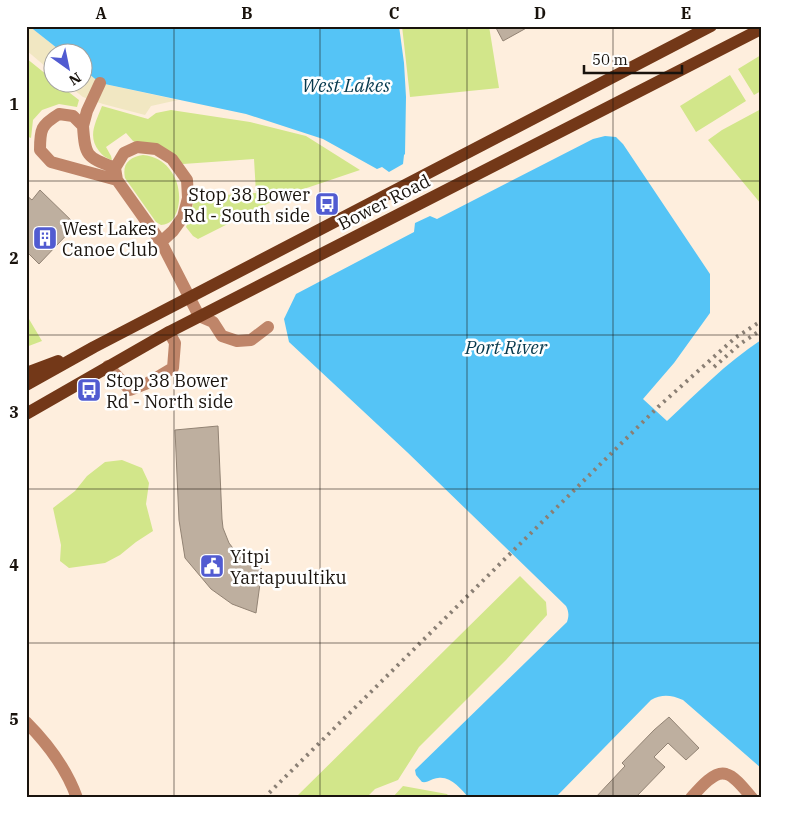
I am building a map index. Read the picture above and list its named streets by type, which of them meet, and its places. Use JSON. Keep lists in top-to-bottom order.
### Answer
{
  "streets": {
    "main road": ["Bower Road"]
  },
  "water": ["West Lakes", "Port River"],
  "places": {
    "bus stop": ["Stop 38 Bower Rd - South side", "Stop 38 Bower Rd - North side"],
    "building": ["West Lakes Canoe Club"],
    "public building": ["Yitpi Yartapuultiku"]
  },
  "scale_bar": "50 m",
  "north": "bottom right",
  "grid": {
    "columns": [
      "A",
      "B",
      "C",
      "D",
      "E"
    ],
    "rows": [
      "1",
      "2",
      "3",
      "4",
      "5"
    ]
  }
}
